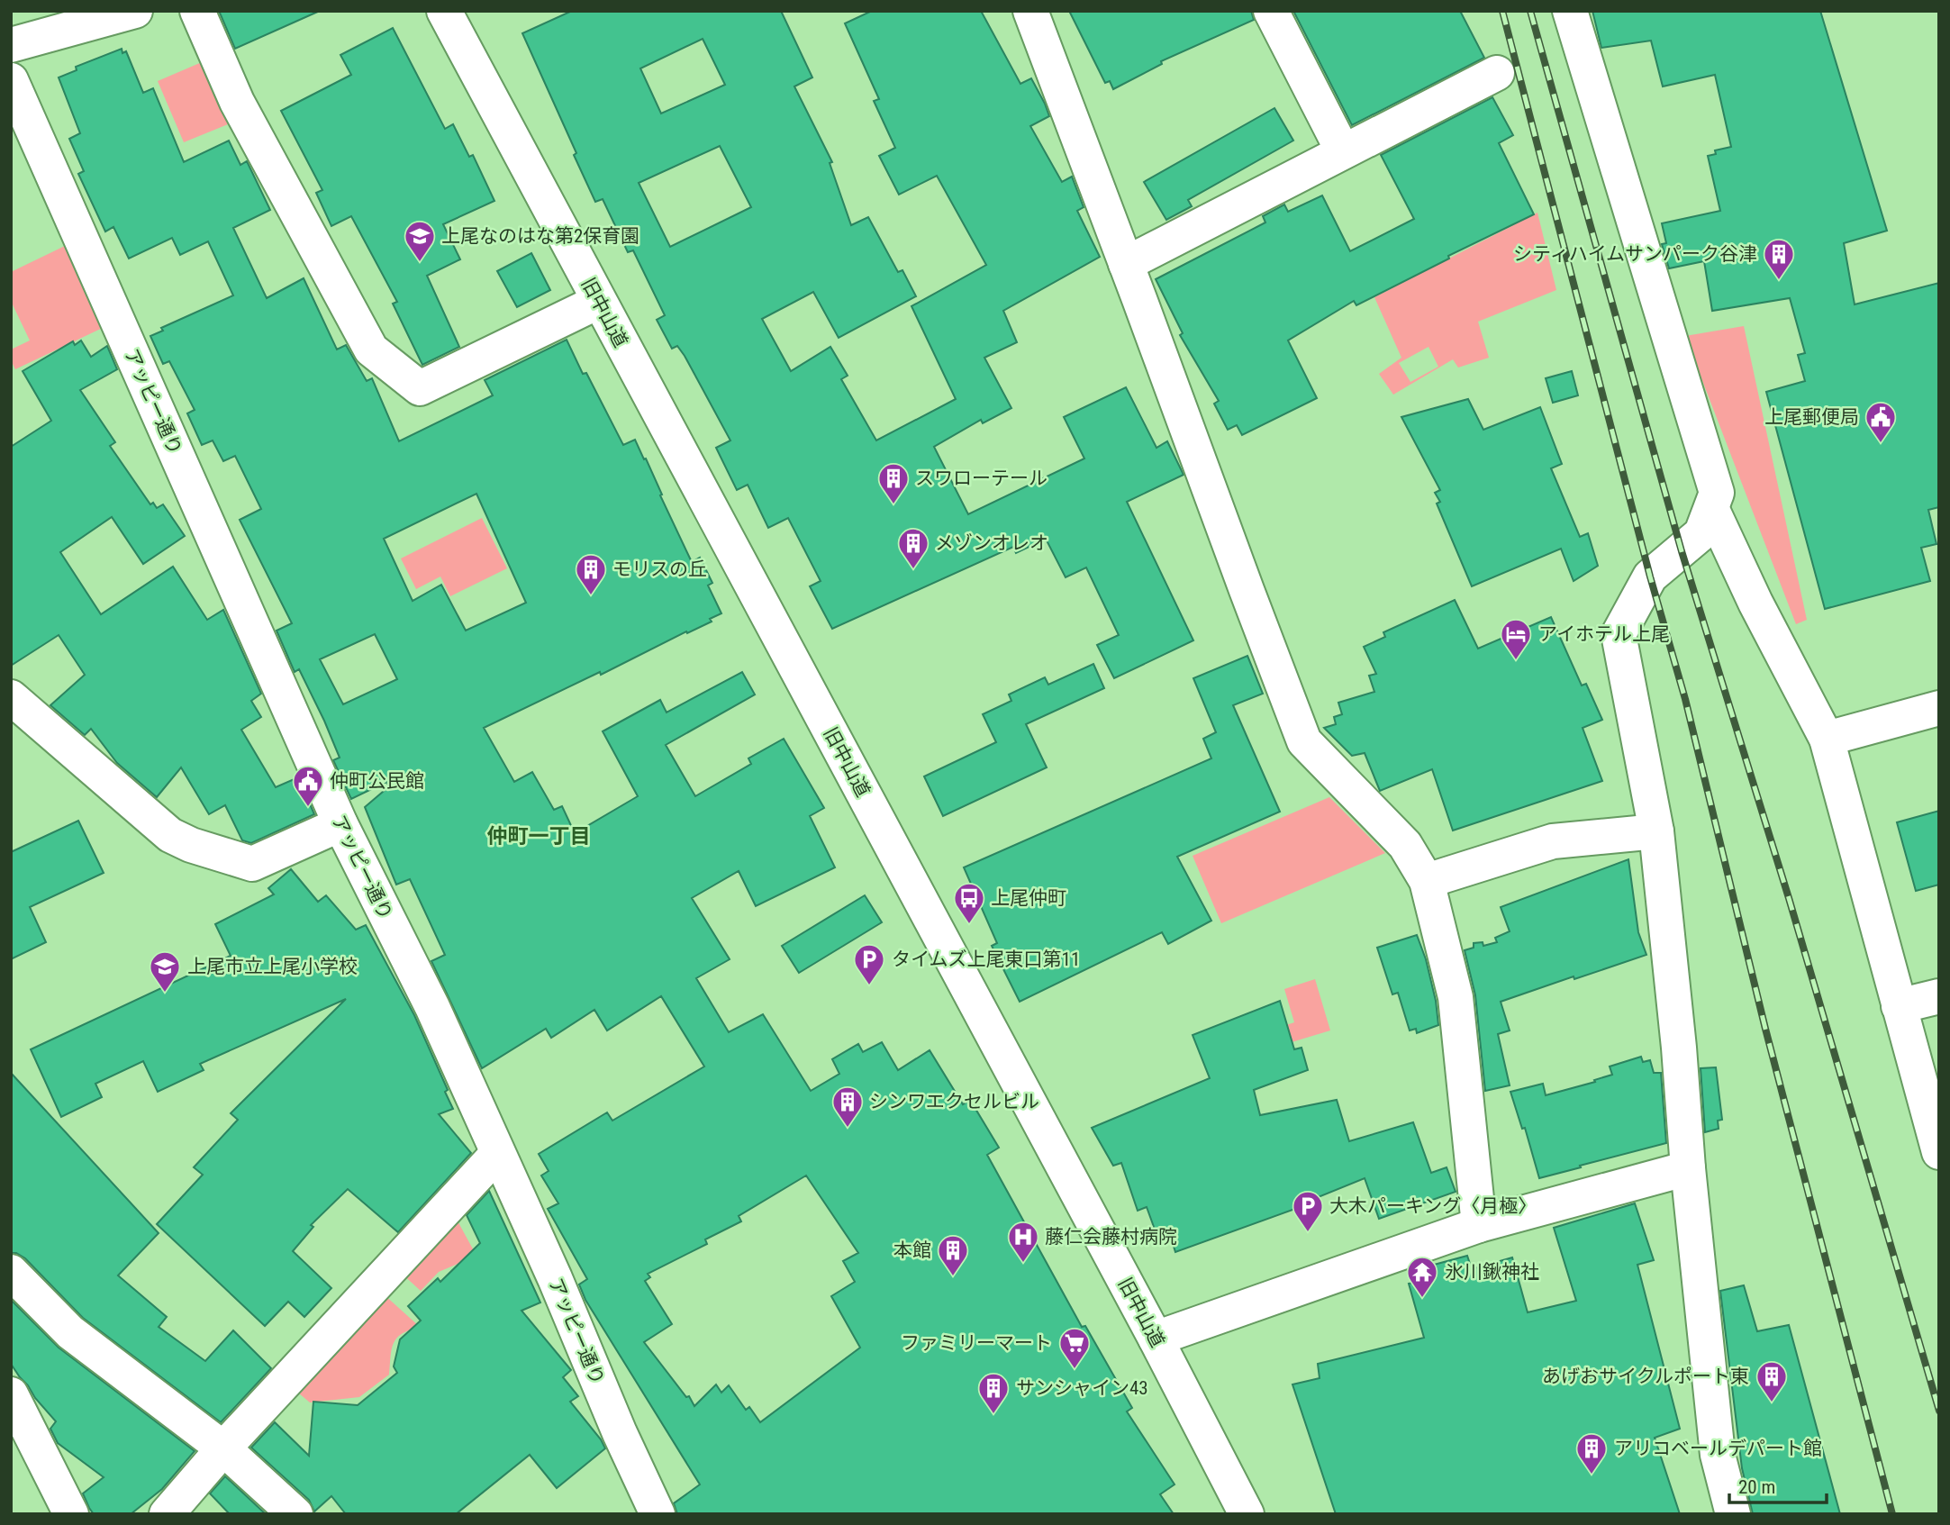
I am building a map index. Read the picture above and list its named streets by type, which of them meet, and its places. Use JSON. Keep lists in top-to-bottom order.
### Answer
{
  "streets": {
    "street": ["旧中山道", "アッピー通り"]
  },
  "districts": ["仲町一丁目"],
  "places": {
    "school or university": ["上尾なのはな第2保育園", "上尾市立上尾小学校"],
    "building": [
      "シティハイムサンパーク谷津",
      "スワローテール",
      "メゾンオレオ",
      "モリスの丘",
      "シンワエクセルビル",
      "本館",
      "あげおサイクルポート東",
      "サンシャイン43",
      "アリコベールデパート館"
    ],
    "public building": ["上尾郵便局", "仲町公民館"],
    "hotel": ["アイホテル上尾"],
    "bus stop": ["上尾仲町"],
    "parking": ["タイムズ上尾東口第11", "大木パーキング〈月極〉"],
    "hospital": ["藤仁会藤村病院"],
    "temple": ["氷川鍬神社"],
    "supermarket": ["ファミリーマート"]
  },
  "scale_bar": "20 m"
}
